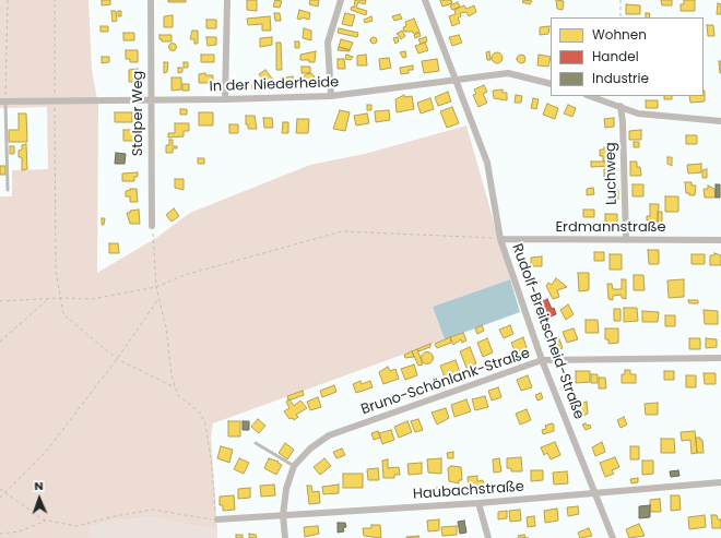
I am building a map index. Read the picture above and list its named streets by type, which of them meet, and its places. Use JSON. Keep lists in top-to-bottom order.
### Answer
{
  "streets": {
    "street": [
      "In der Niederheide",
      "Stolper Weg",
      "Luchweg",
      "Erdmannstraße",
      "Rudolf-Breitscheid-Straße",
      "Bruno-Schönlank-Straße",
      "Haubachstraße"
    ]
  },
  "crossings": [
    ["In der Niederheide", "Stolper Weg"],
    ["In der Niederheide", "Rudolf-Breitscheid-Straße"],
    ["Luchweg", "Erdmannstraße"],
    ["Erdmannstraße", "Rudolf-Breitscheid-Straße"],
    ["Rudolf-Breitscheid-Straße", "Bruno-Schönlank-Straße"],
    ["Rudolf-Breitscheid-Straße", "Haubachstraße"],
    ["Bruno-Schönlank-Straße", "Haubachstraße"]
  ],
  "legend": ["Wohnen", "Handel", "Industrie"],
  "north": "top"
}
